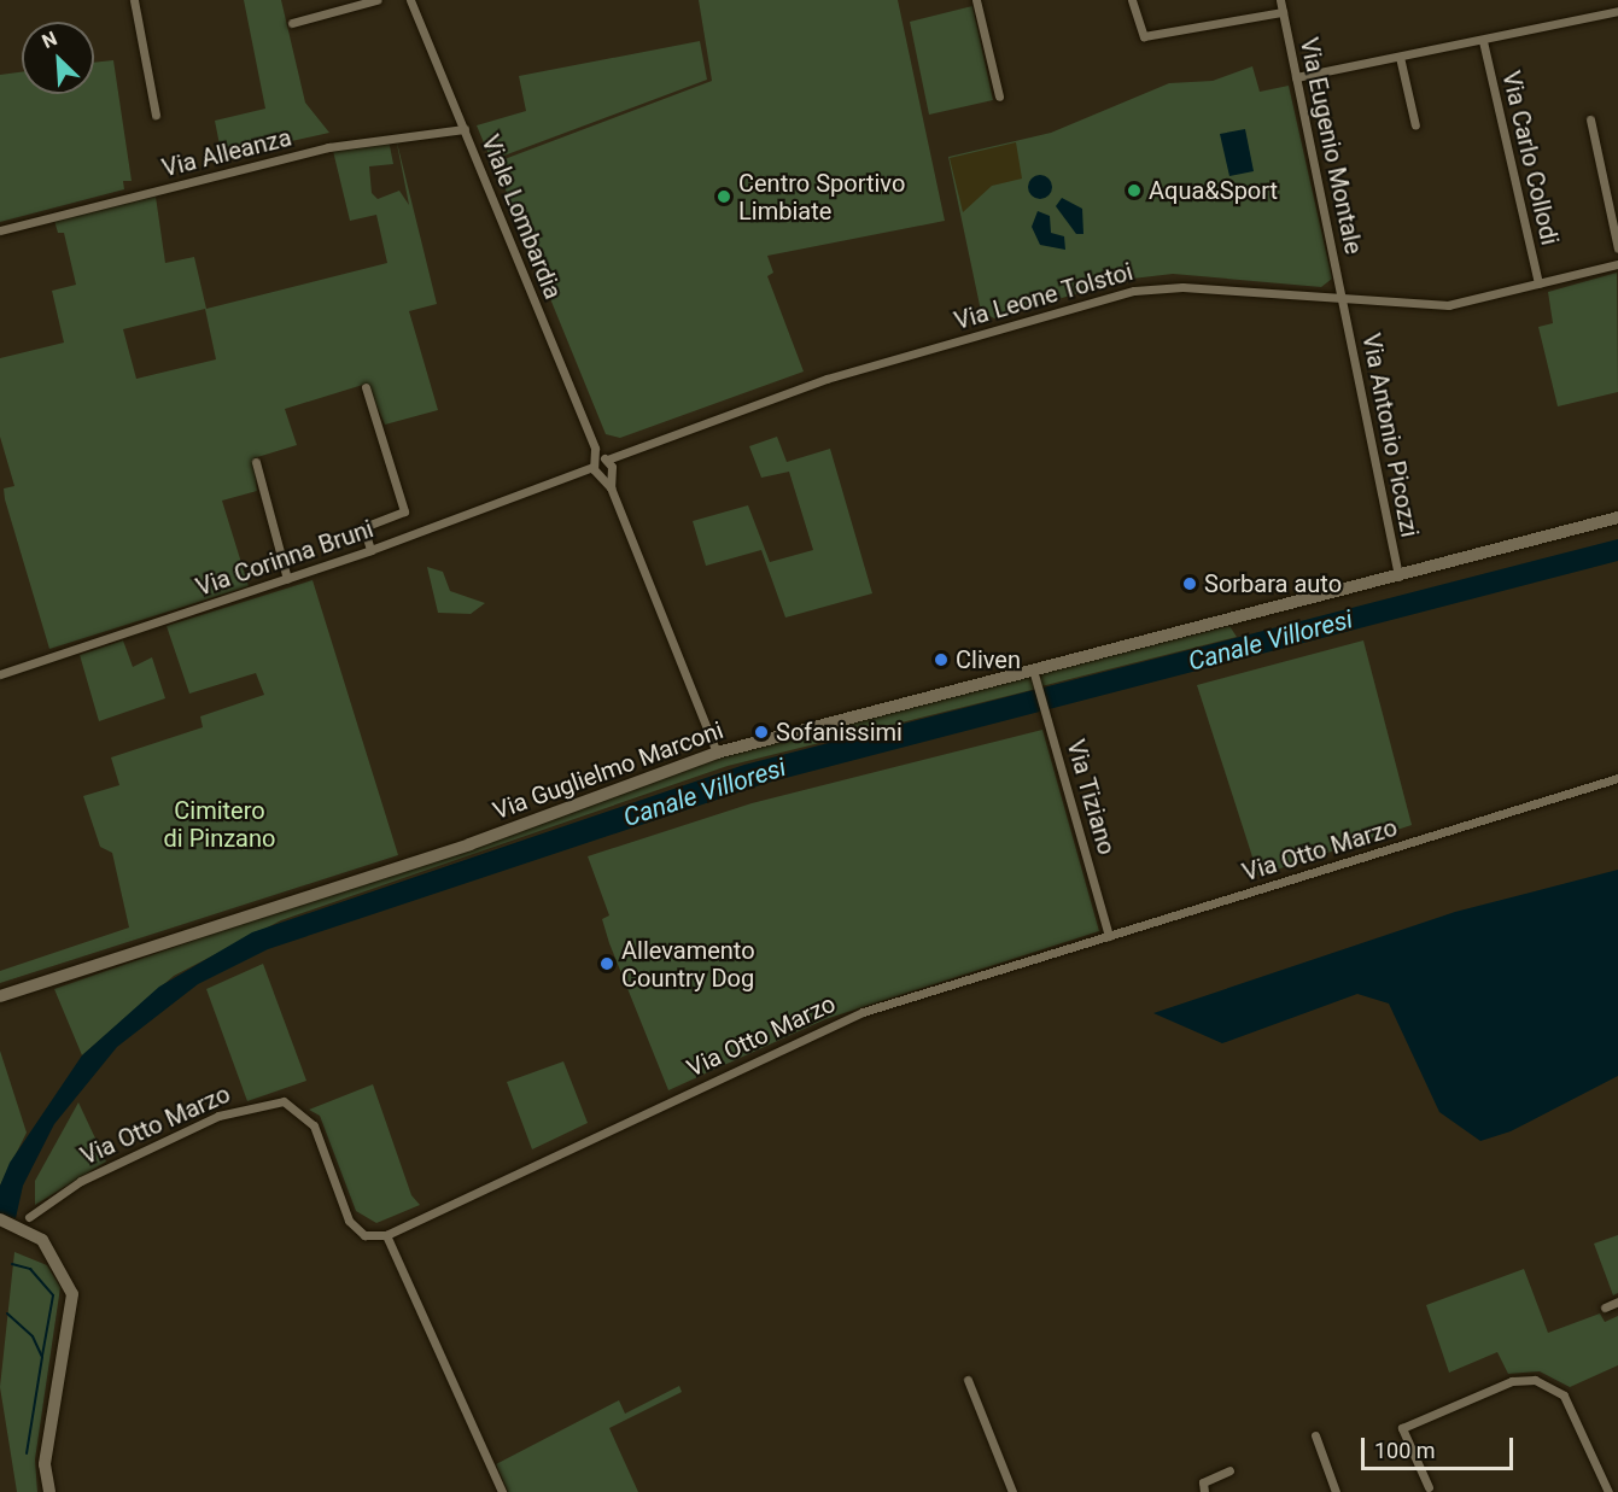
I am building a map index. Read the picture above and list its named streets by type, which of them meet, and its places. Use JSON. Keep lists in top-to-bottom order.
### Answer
{
  "streets": {
    "street": [
      "Via Eugenio Montale",
      "Via Alleanza",
      "Via Carlo Collodi",
      "Viale Lombardia",
      "Via Leone Tolstoi",
      "Via Antonio Picozzi",
      "Via Corinna Bruni",
      "Via Guglielmo Marconi",
      "Via Tiziano",
      "Via Otto Marzo"
    ]
  },
  "crossings": [
    ["Via Eugenio Montale", "Via Leone Tolstoi"],
    ["Via Eugenio Montale", "Via Antonio Picozzi"],
    ["Via Alleanza", "Viale Lombardia"],
    ["Via Carlo Collodi", "Via Leone Tolstoi"],
    ["Viale Lombardia", "Via Leone Tolstoi"],
    ["Viale Lombardia", "Via Corinna Bruni"],
    ["Via Leone Tolstoi", "Via Antonio Picozzi"],
    ["Via Leone Tolstoi", "Via Corinna Bruni"],
    ["Via Antonio Picozzi", "Via Guglielmo Marconi"],
    ["Via Guglielmo Marconi", "Via Tiziano"],
    ["Via Tiziano", "Via Otto Marzo"]
  ],
  "water": ["Canale Villoresi"],
  "parks": ["Cimitero di Pinzano"],
  "places": [
    "Aqua&Sport",
    "Centro Sportivo Limbiate",
    "Sorbara auto",
    "Cliven",
    "Sofanissimi",
    "Allevamento Country Dog"
  ],
  "scale_bar": "100 m",
  "north": "top left"
}
